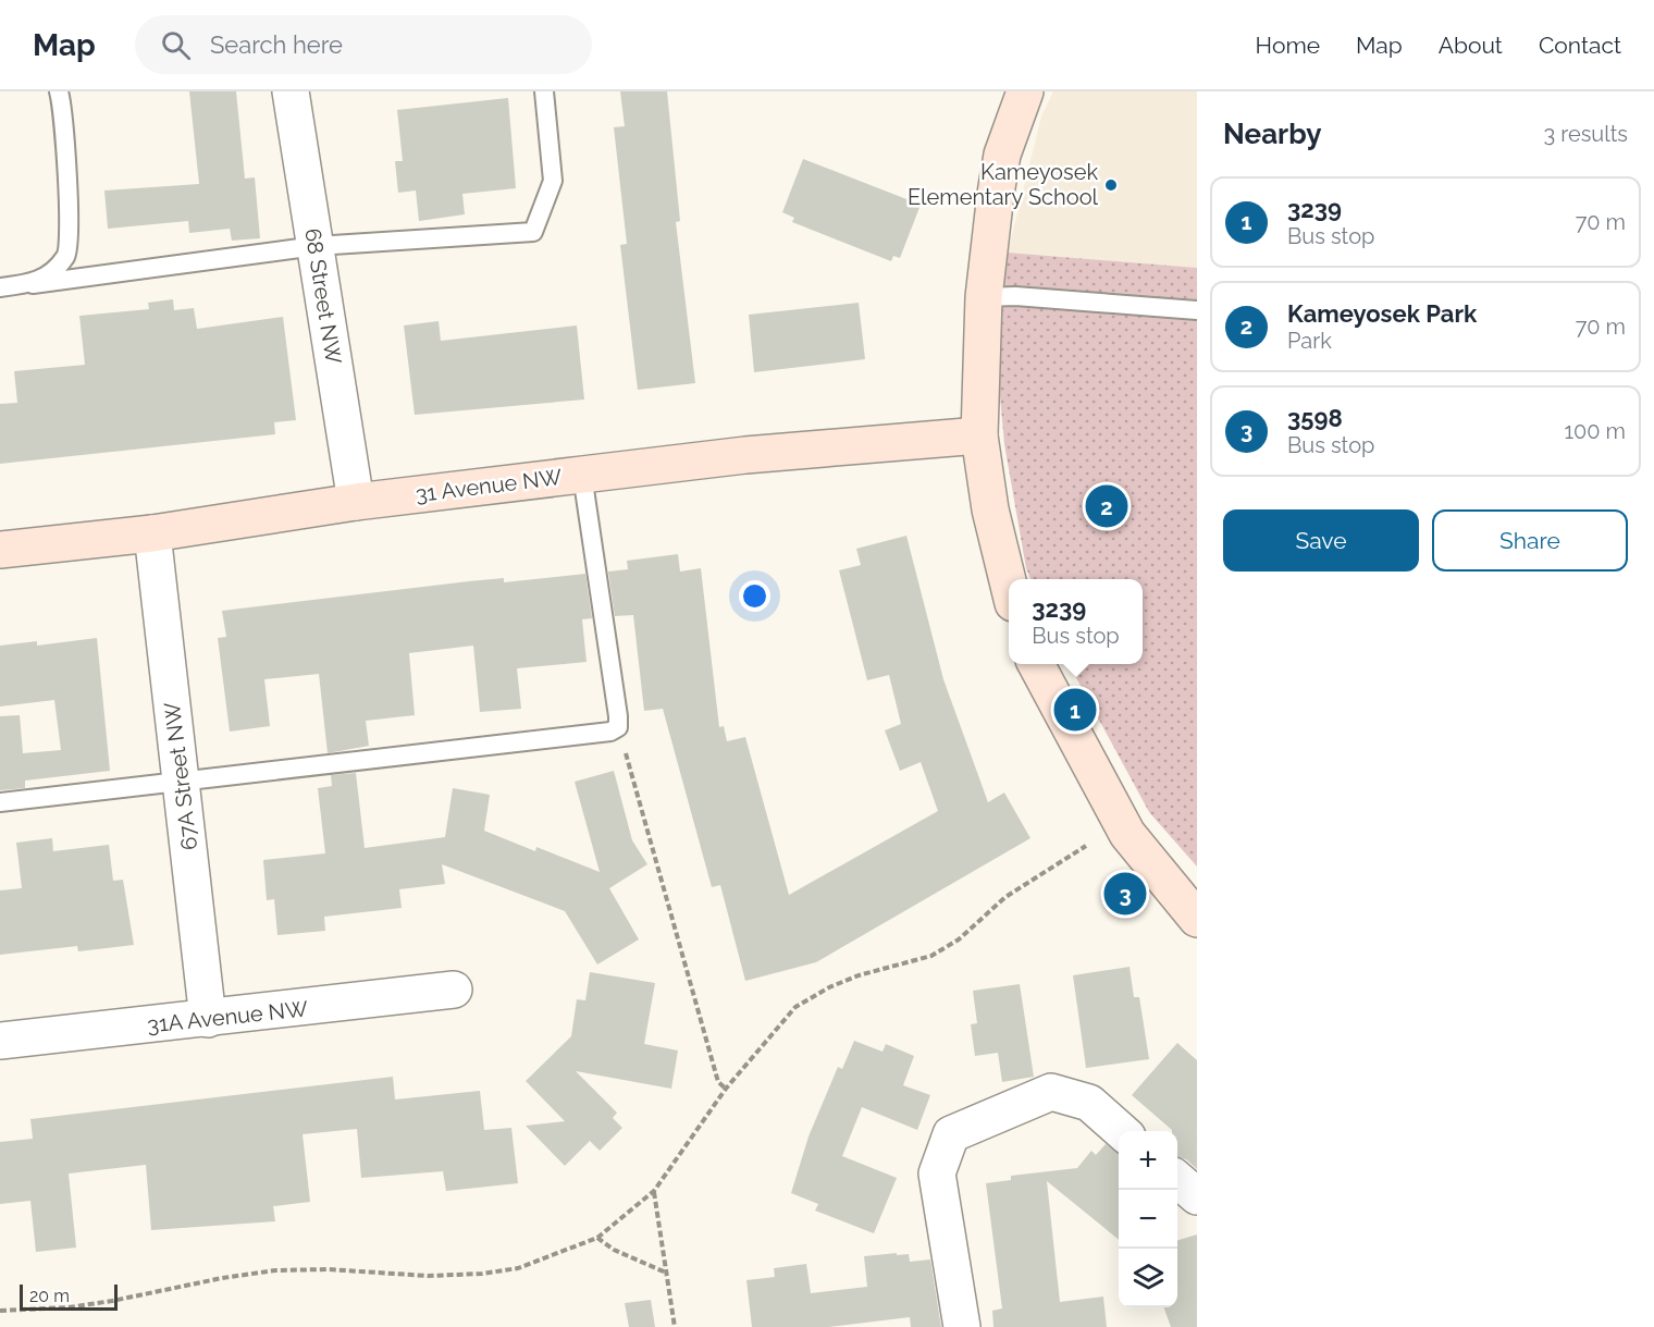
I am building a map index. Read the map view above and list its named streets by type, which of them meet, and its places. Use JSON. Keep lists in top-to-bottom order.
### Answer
{
  "streets": {
    "street": [
      "68 Street NW",
      "31 Avenue NW",
      "67A Street NW",
      "31A Avenue NW"
    ]
  },
  "crossings": [
    ["68 Street NW", "31 Avenue NW"],
    ["31 Avenue NW", "67A Street NW"],
    ["67A Street NW", "31A Avenue NW"]
  ],
  "places": ["Kameyosek Elementary School"],
  "scale_bar": "20 m",
  "page": {
    "header": "Map",
    "search": "Search here",
    "nav": [
      "Home",
      "Map",
      "About",
      "Contact"
    ],
    "heading": ["Nearby", "3 results"],
    "list": [
      {
        "mark": "1",
        "name": "3239",
        "note": "Bus stop",
        "value": "70 m"
      },
      {
        "mark": "2",
        "name": "Kameyosek Park",
        "note": "Park",
        "value": "70 m"
      },
      {
        "mark": "3",
        "name": "3598",
        "note": "Bus stop",
        "value": "100 m"
      }
    ],
    "pins": ["2", "1", "3"],
    "buttons": ["Save", "Share"],
    "popup": ["3239", "Bus stop"],
    "map_buttons": ["+", "−"],
    "scale": "20 m"
  }
}
